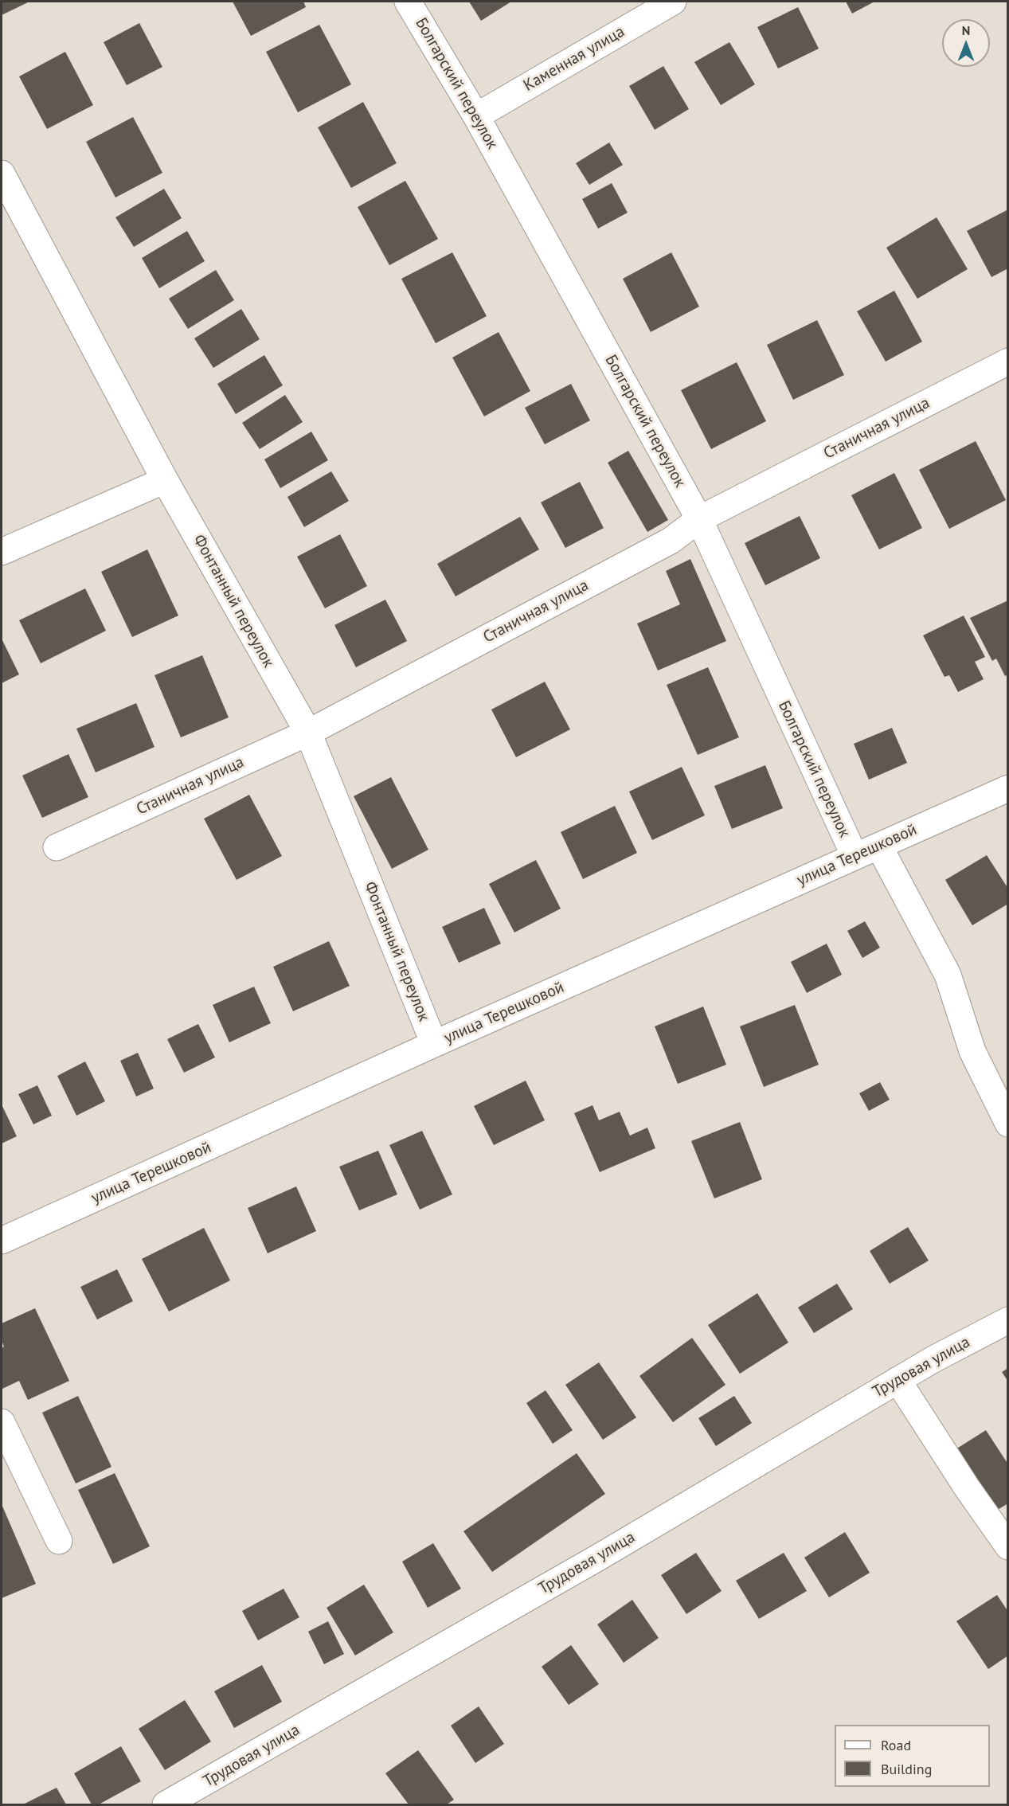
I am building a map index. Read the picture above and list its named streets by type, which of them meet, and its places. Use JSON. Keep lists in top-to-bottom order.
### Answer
{
  "streets": {
    "street": [
      "Каменная улица",
      "Болгарский переулок",
      "Станичная улица",
      "Фонтанный переулок",
      "улица Терешковой",
      "Трудовая улица"
    ]
  },
  "crossings": [
    ["Каменная улица", "Болгарский переулок"],
    ["Болгарский переулок", "Станичная улица"],
    ["Болгарский переулок", "улица Терешковой"],
    ["Станичная улица", "Фонтанный переулок"],
    ["Фонтанный переулок", "улица Терешковой"]
  ],
  "legend": ["Road", "Building"],
  "north": "top"
}
